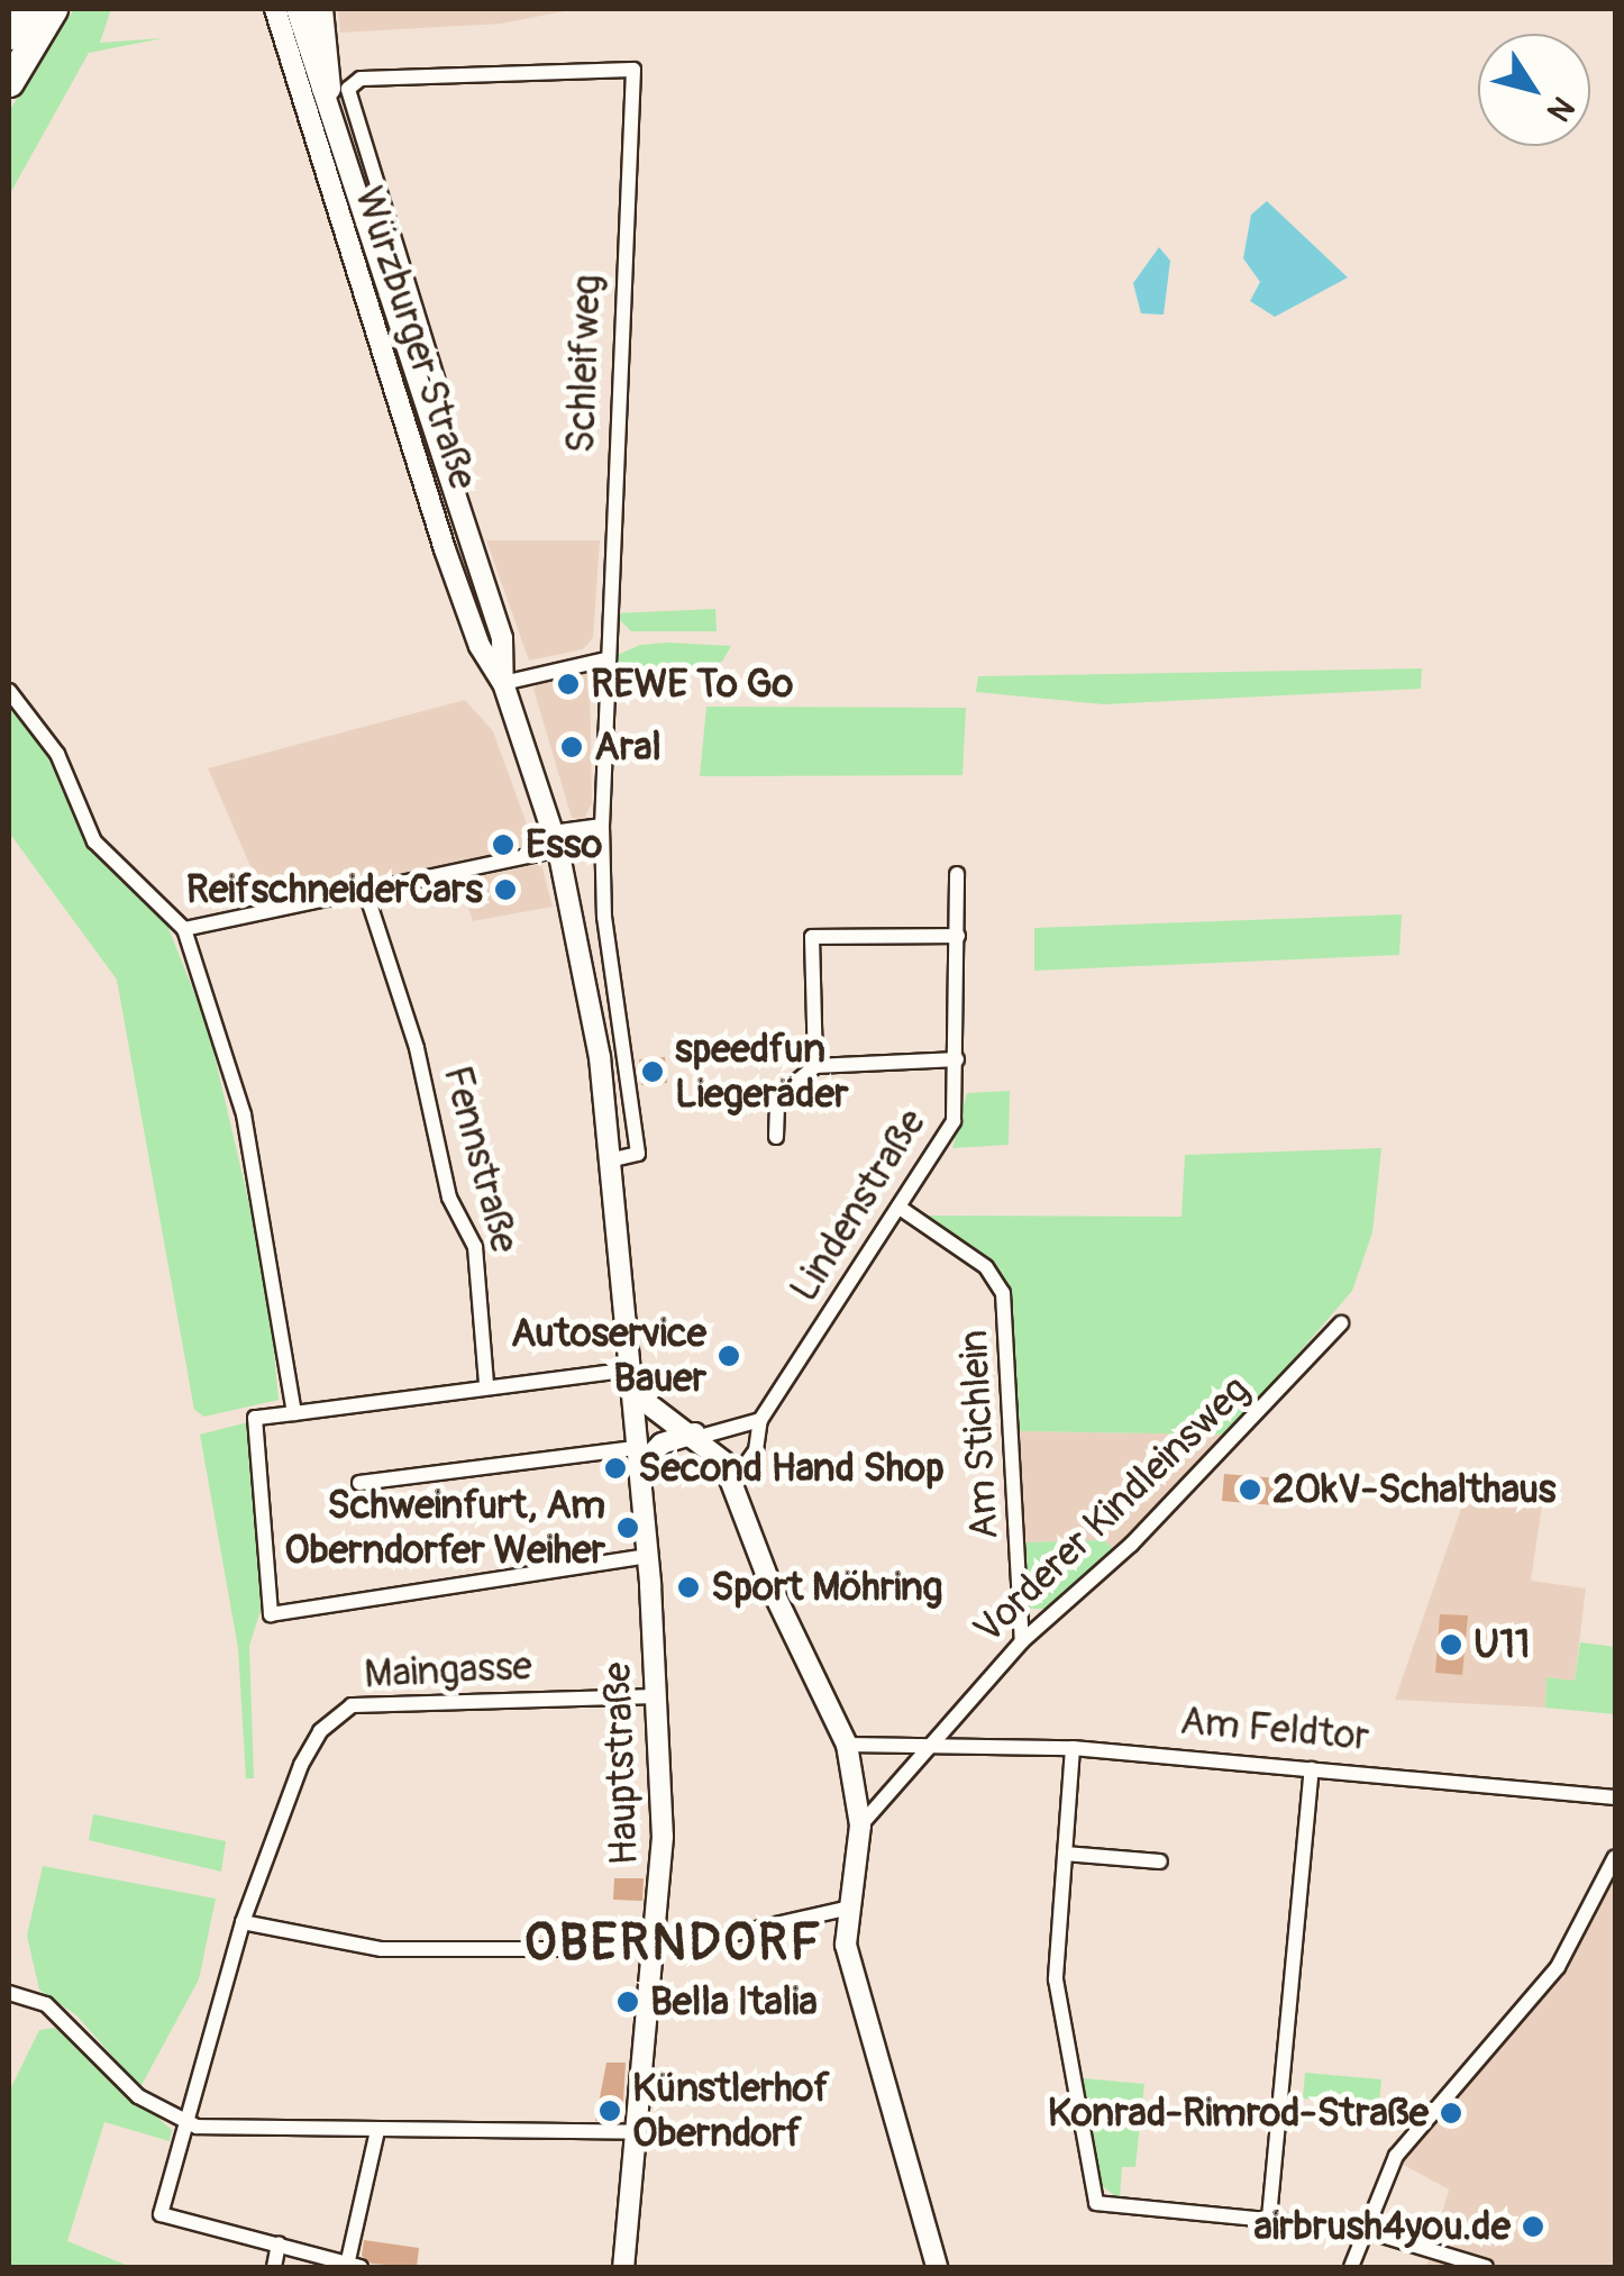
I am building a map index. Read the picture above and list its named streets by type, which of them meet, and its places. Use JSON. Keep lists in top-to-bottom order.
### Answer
{
  "streets": {
    "main road": ["Würzburger Straße", "Hauptstraße"],
    "street": [
      "Schleifweg",
      "Fennstraße",
      "Lindenstraße",
      "Am Stichlein",
      "Vorderer Kindleinsweg",
      "Maingasse",
      "Am Feldtor"
    ]
  },
  "crossings": [
    ["Würzburger Straße", "Schleifweg"],
    ["Würzburger Straße", "Hauptstraße"],
    ["Lindenstraße", "Am Stichlein"],
    ["Am Stichlein", "Vorderer Kindleinsweg"],
    ["Vorderer Kindleinsweg", "Am Feldtor"],
    ["Maingasse", "Hauptstraße"]
  ],
  "districts": ["OBERNDORF"],
  "places": [
    "REWE To Go",
    "Aral",
    "Esso",
    "ReifschneiderCars",
    "speedfun Liegeräder",
    "Autoservice Bauer",
    "Second Hand Shop",
    "20kV-Schalthaus",
    "Schweinfurt, Am Oberndorfer Weiher",
    "Sport Möhring",
    "U11",
    "Bella Italia",
    "Künstlerhof Oberndorf",
    "Konrad-Rimrod-Straße",
    "airbrush4you.de"
  ],
  "north": "bottom right"
}
